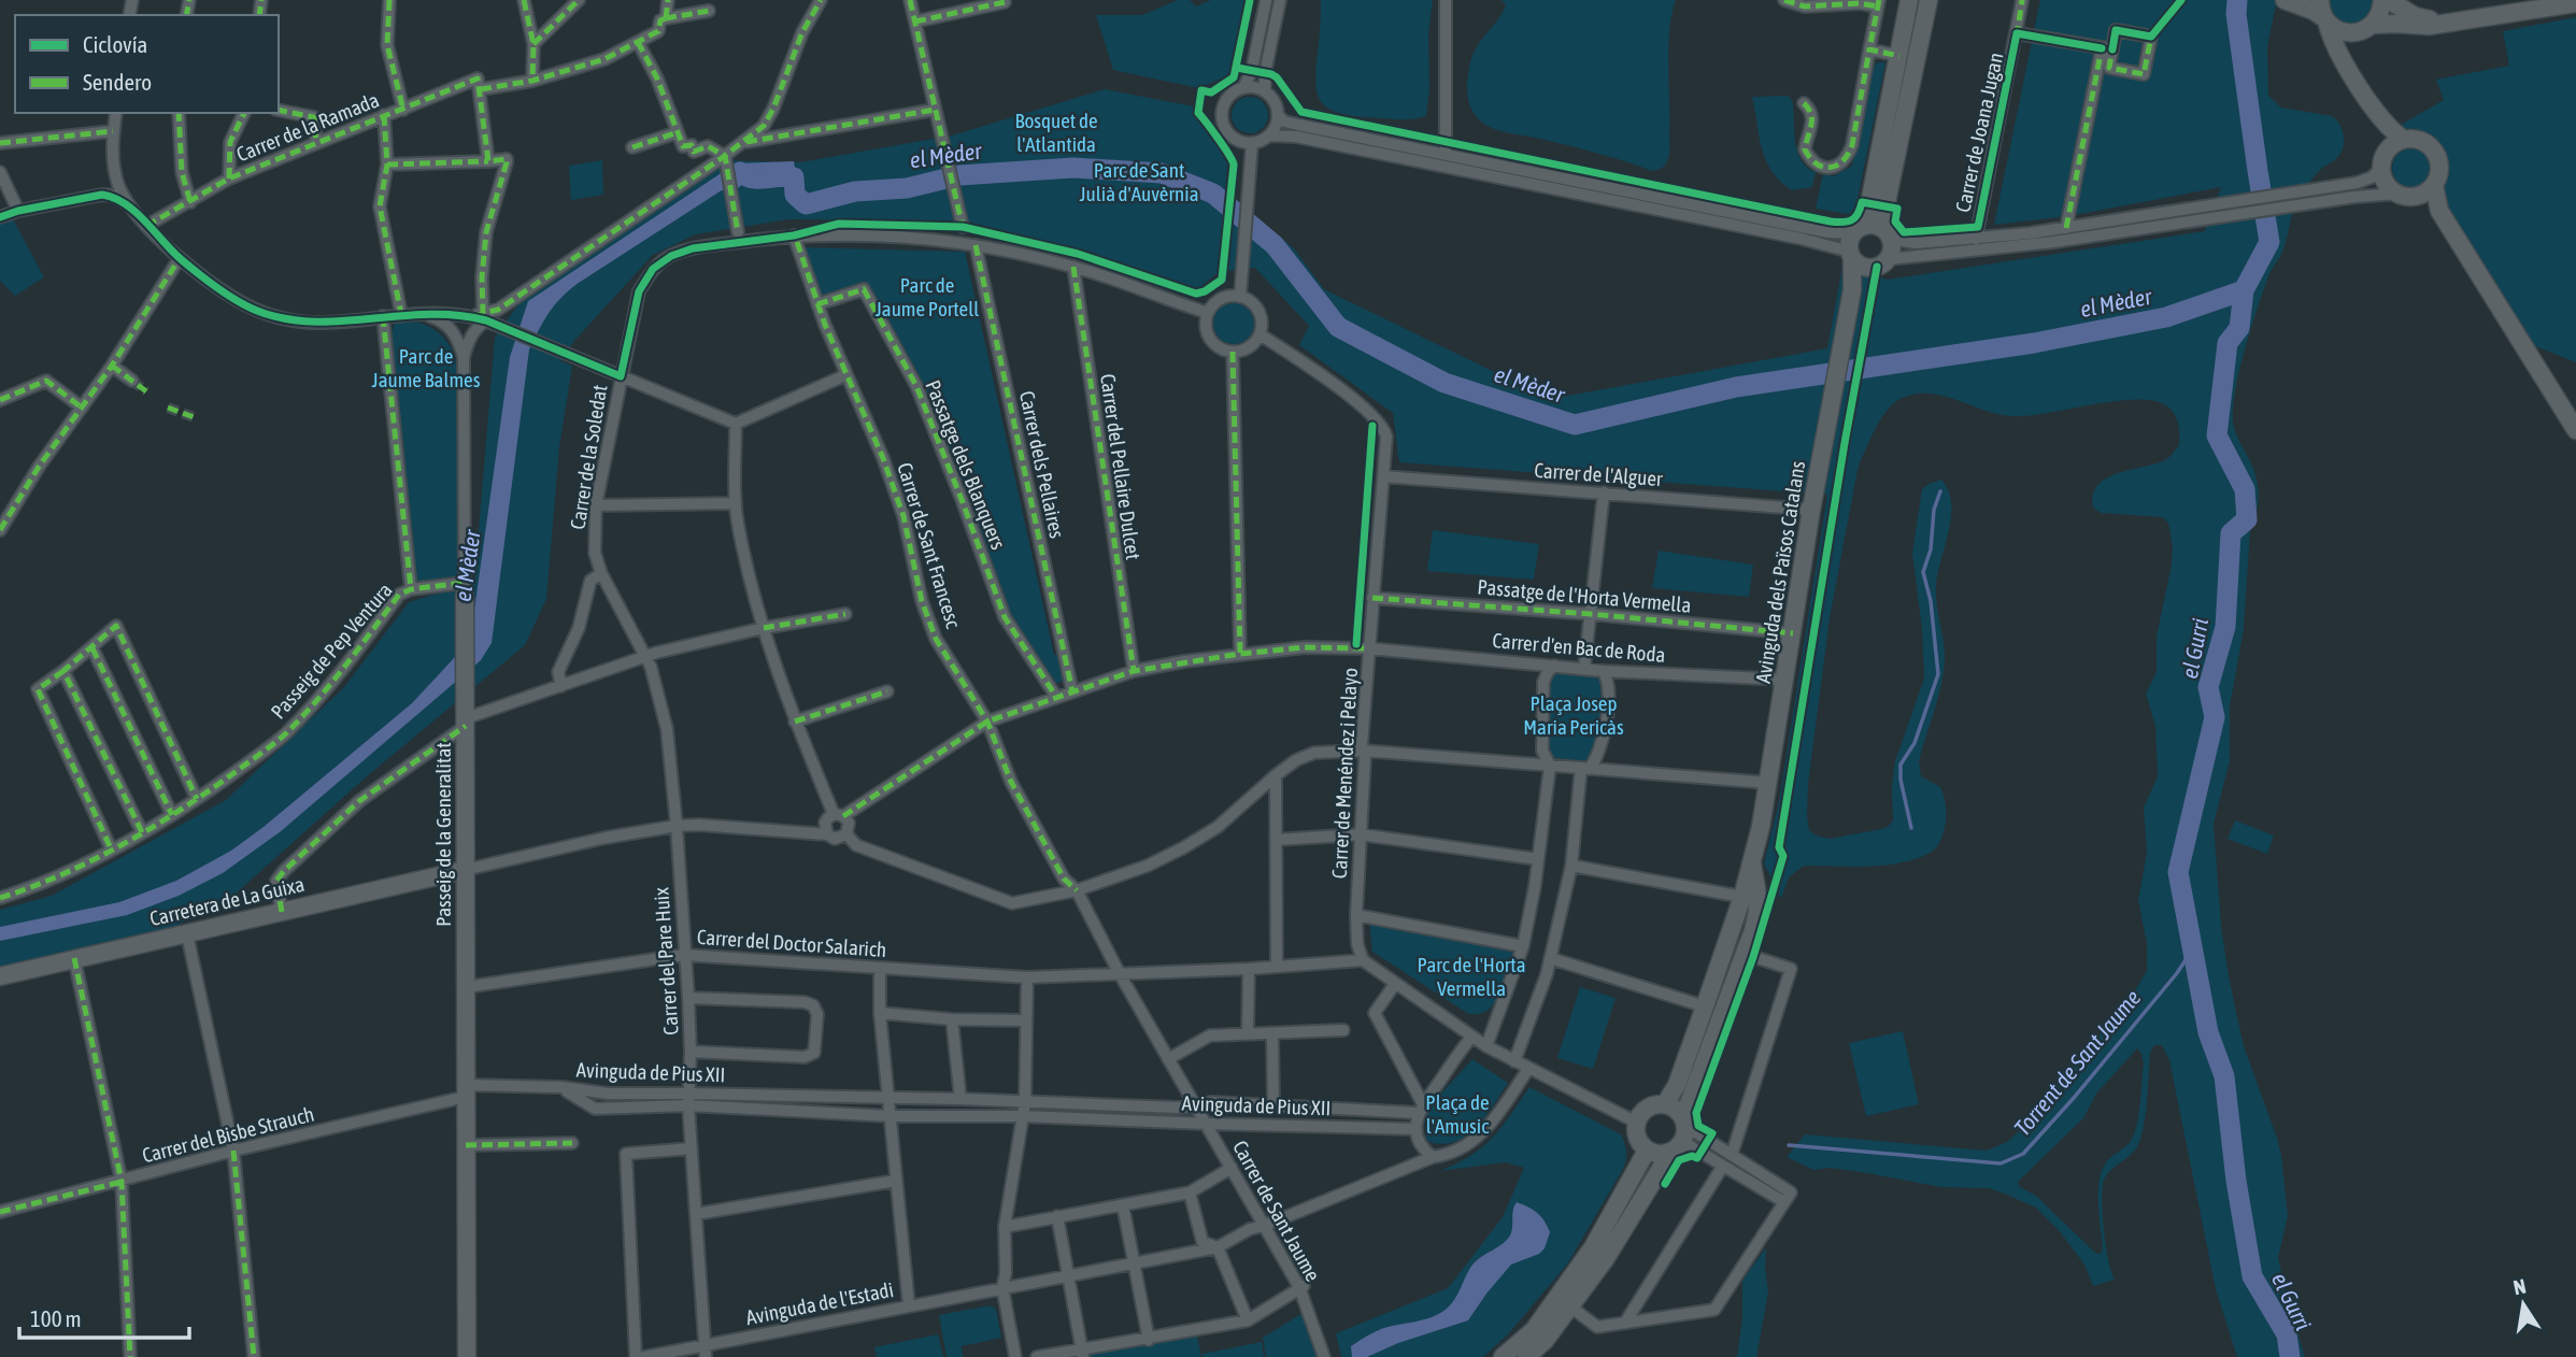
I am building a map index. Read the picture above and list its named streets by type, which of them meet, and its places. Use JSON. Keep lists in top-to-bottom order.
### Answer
{
  "streets": {
    "street": [
      "Carrer de la Ramada",
      "Carrer de Joana Jugan",
      "Carrer de la Soledat",
      "Passatge dels Blanquers",
      "Carrer dels Pellaires",
      "Carrer del Pellaire Dulcet",
      "Carrer de l'Alguer",
      "Carrer de Sant Francesc",
      "Avinguda dels Països Catalans",
      "Passatge de l'Horta Vermella",
      "Carrer d'en Bac de Roda",
      "Passeig de Pep Ventura",
      "Carrer de Menéndez i Pelayo",
      "Passeig de la Generalitat",
      "Carretera de La Guixa",
      "Carrer del Doctor Salarich",
      "Carrer del Pare Huix",
      "Avinguda de Pius XII",
      "Carrer del Bisbe Strauch",
      "Carrer de Sant Jaume",
      "Avinguda de l'Estadi"
    ]
  },
  "crossings": [
    ["Carrer de la Soledat", "Passatge dels Blanquers"],
    ["Carrer de la Soledat", "Carrer dels Pellaires"],
    ["Carrer de la Soledat", "Carrer del Pellaire Dulcet"],
    ["Carrer de la Soledat", "Carrer de Sant Francesc"],
    ["Carrer de la Soledat", "Carrer de Menéndez i Pelayo"],
    ["Carrer de la Soledat", "Carrer del Pare Huix"],
    ["Passatge dels Blanquers", "Carrer de Sant Francesc"],
    ["Passatge dels Blanquers", "Carrer d'en Bac de Roda"],
    ["Carrer dels Pellaires", "Carrer d'en Bac de Roda"],
    ["Carrer del Pellaire Dulcet", "Carrer d'en Bac de Roda"],
    ["Carrer de l'Alguer", "Avinguda dels Països Catalans"],
    ["Carrer de l'Alguer", "Carrer de Menéndez i Pelayo"],
    ["Carrer de Sant Francesc", "Carrer d'en Bac de Roda"],
    ["Carrer de Sant Francesc", "Carrer de Sant Jaume"],
    ["Avinguda dels Països Catalans", "Passatge de l'Horta Vermella"],
    ["Avinguda dels Països Catalans", "Carrer d'en Bac de Roda"],
    ["Passatge de l'Horta Vermella", "Carrer de Menéndez i Pelayo"],
    ["Carrer d'en Bac de Roda", "Carrer de Menéndez i Pelayo"],
    ["Passeig de Pep Ventura", "Passeig de la Generalitat"],
    ["Carrer de Menéndez i Pelayo", "Carrer del Doctor Salarich"],
    ["Passeig de la Generalitat", "Carretera de La Guixa"],
    ["Passeig de la Generalitat", "Carrer del Doctor Salarich"],
    ["Passeig de la Generalitat", "Carrer del Bisbe Strauch"],
    ["Carrer del Doctor Salarich", "Carrer del Pare Huix"],
    ["Carrer del Doctor Salarich", "Carrer de Sant Jaume"],
    ["Carrer del Pare Huix", "Avinguda de Pius XII"],
    ["Carrer del Pare Huix", "Avinguda de l'Estadi"],
    ["Avinguda de Pius XII", "Carrer del Bisbe Strauch"],
    ["Avinguda de Pius XII", "Carrer de Sant Jaume"],
    ["Carrer de Sant Jaume", "Avinguda de l'Estadi"]
  ],
  "water": ["el Mèder", "el Gurri", "Torrent de Sant Jaume"],
  "parks": [
    "Bosquet de l'Atlantida",
    "Parc de Sant Julià d'Auvèrnia",
    "Parc de Jaume Portell",
    "Parc de Jaume Balmes",
    "Plaça Josep Maria Pericàs",
    "Parc de l'Horta Vermella",
    "Plaça de l'Amusic"
  ],
  "legend": ["Ciclovía", "Sendero"],
  "scale_bar": "100 m",
  "north": "top"
}
